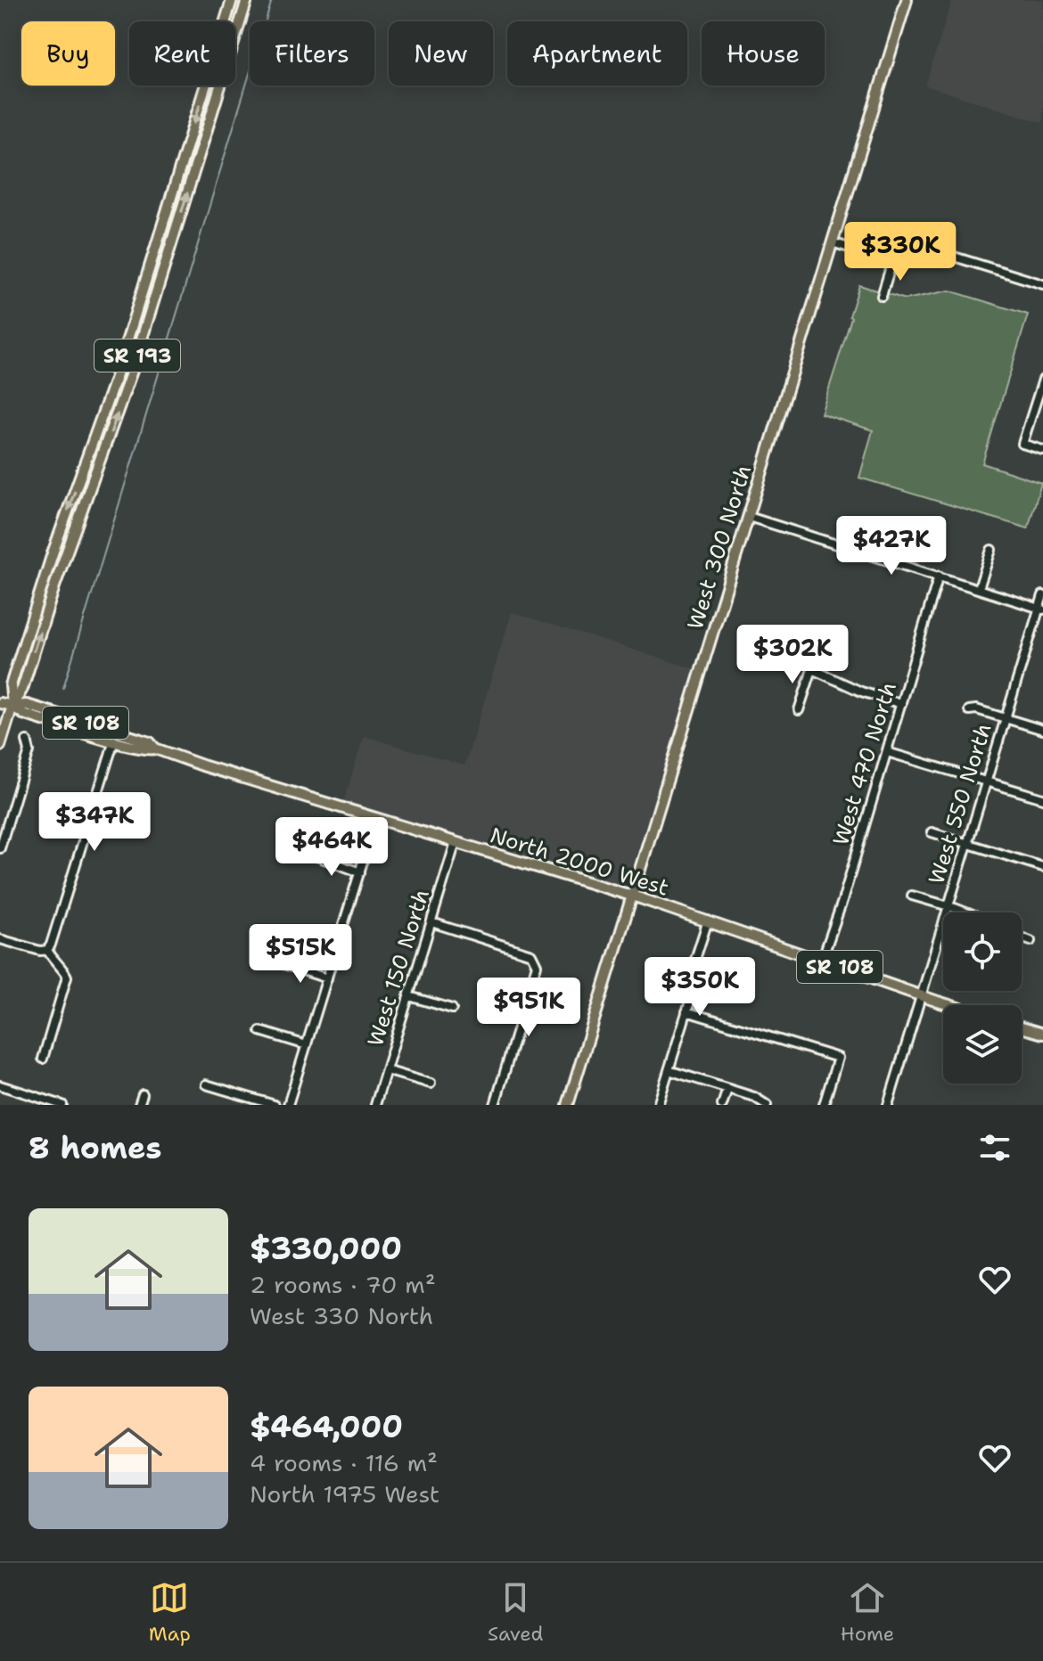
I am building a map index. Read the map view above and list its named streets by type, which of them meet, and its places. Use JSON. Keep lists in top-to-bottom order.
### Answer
{
  "streets": {
    "main road": [
      "SR 193",
      "West 300 North",
      "SR 108",
      "North 2000 West"
    ],
    "street": ["West 470 North", "West 550 North", "West 150 North"]
  },
  "crossings": [
    ["SR 193", "North 2000 West"],
    ["West 300 North", "North 2000 West"],
    ["West 470 North", "North 2000 West"],
    ["West 550 North", "North 2000 West"],
    ["North 2000 West", "West 150 North"]
  ],
  "page": {
    "chip": [
      "Buy",
      "Rent",
      "Filters",
      "New",
      "Apartment",
      "House"
    ],
    "price": [
      "$330K",
      "$427K",
      "$302K",
      "$347K",
      "$464K",
      "$515K",
      "$350K",
      "$951K"
    ],
    "heading": "8 homes",
    "list": [
      {
        "name": "$330,000",
        "note": "2 rooms · 70 m² · West 330 North"
      },
      {
        "name": "$464,000",
        "note": "4 rooms · 116 m² · North 1975 West"
      }
    ],
    "tabs": ["Map", "Saved", "Home"]
  }
}
